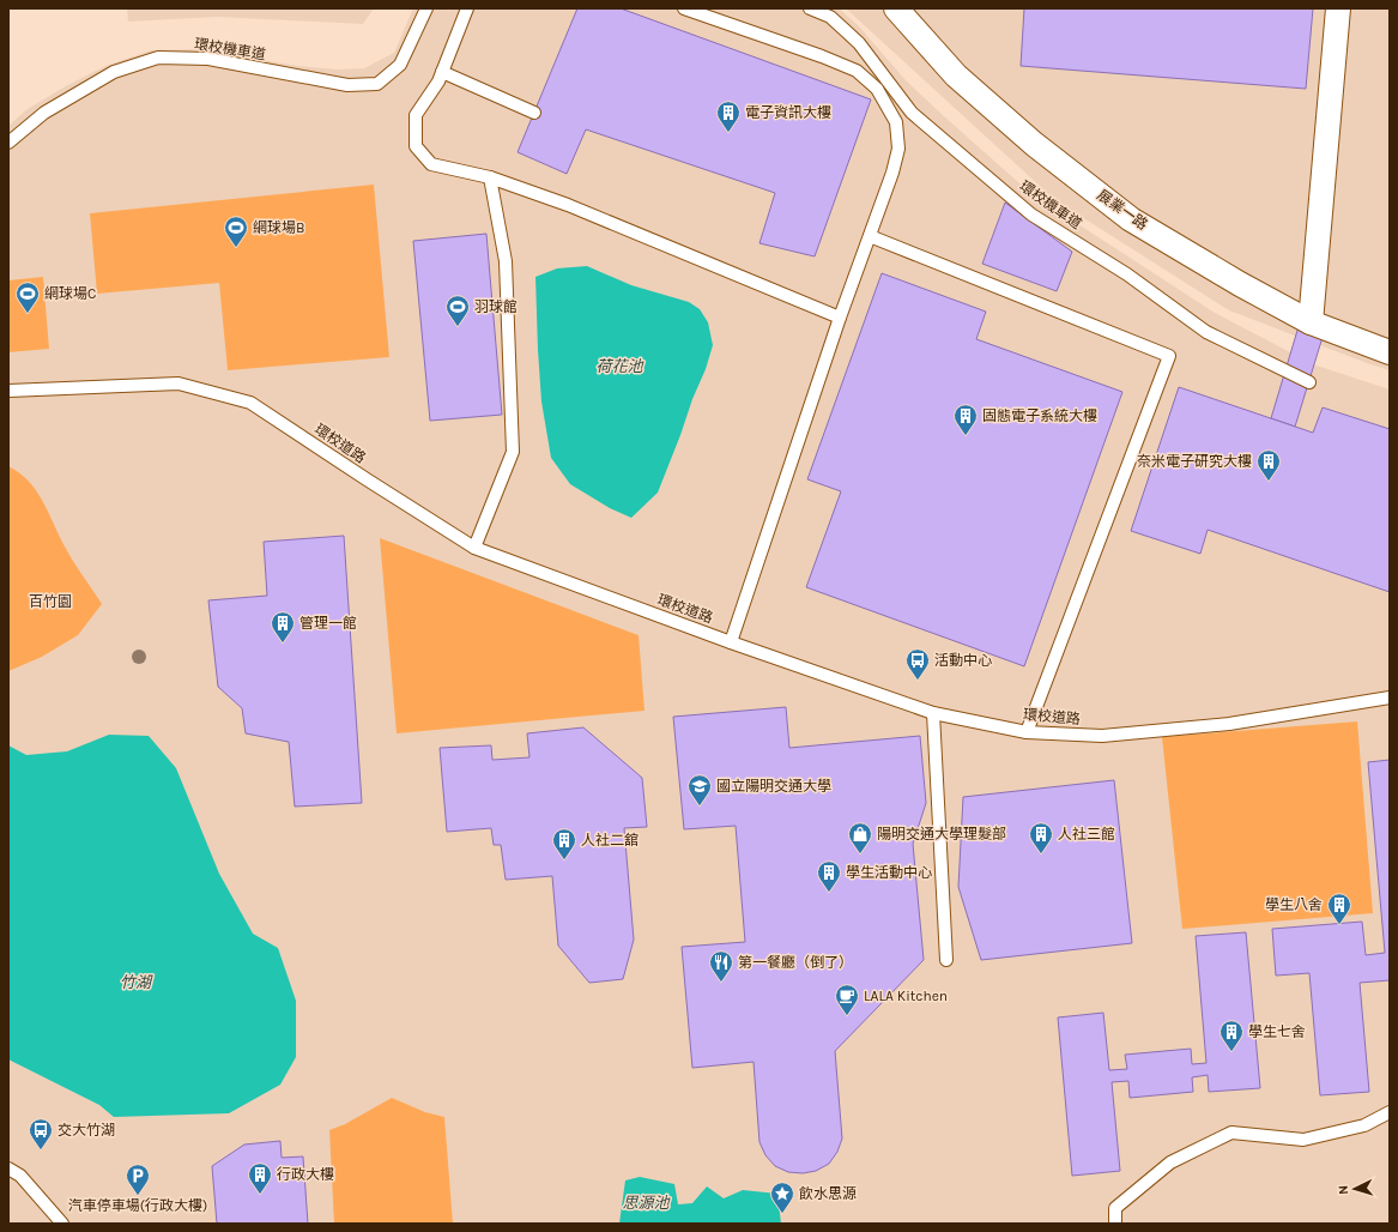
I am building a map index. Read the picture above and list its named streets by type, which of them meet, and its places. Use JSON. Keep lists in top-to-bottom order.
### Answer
{
  "streets": {
    "street": ["展業一路"],
    "lane": ["環校機車道", "環校道路"]
  },
  "water": ["荷花池", "竹湖", "思源池"],
  "parks": ["百竹園"],
  "places": {
    "building": [
      "電子資訊大樓",
      "固態電子系統大樓",
      "奈米電子研究大樓",
      "管理一館",
      "人社三館",
      "人社二舘",
      "學生活動中心",
      "學生八舍",
      "學生七舍",
      "行政大樓"
    ],
    "sports": ["網球場B", "網球場C", "羽球館"],
    "bus stop": ["活動中心", "交大竹湖"],
    "school or university": ["國立陽明交通大學"],
    "shop": ["陽明交通大學理髮部"],
    "restaurant": ["第一餐廳（倒了）"],
    "cafe": ["LALA Kitchen"],
    "parking": ["汽車停車場(行政大樓)"],
    "place": ["飲水思源"]
  },
  "north": "left"
}
